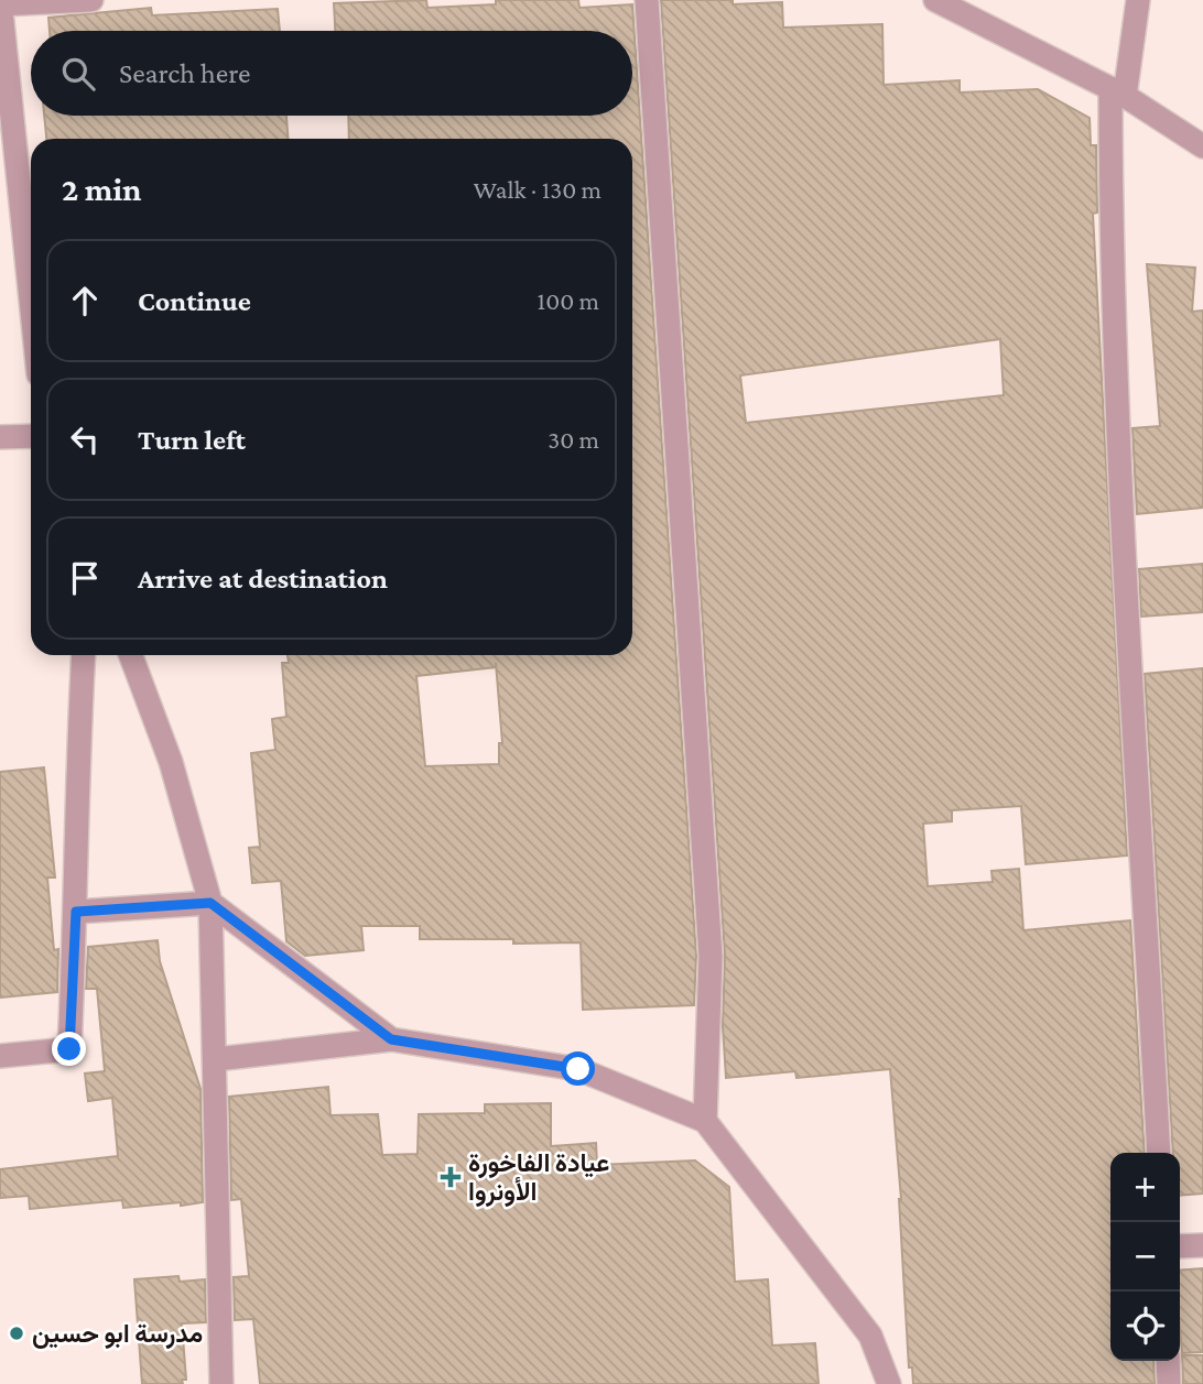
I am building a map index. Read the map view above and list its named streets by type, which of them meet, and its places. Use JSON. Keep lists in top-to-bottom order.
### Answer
{
  "places": {
    "health": ["عيادة الفاخورة الأونروا"],
    "other": ["مدرسة ابو حسين"]
  },
  "page": {
    "search": "Search here",
    "heading": ["2 min", "Walk · 130 m"],
    "list": [
      ["Continue", "100 m"],
      ["Turn left", "30 m"],
      "Arrive at destination"
    ],
    "map_buttons": ["+", "−"]
  }
}
